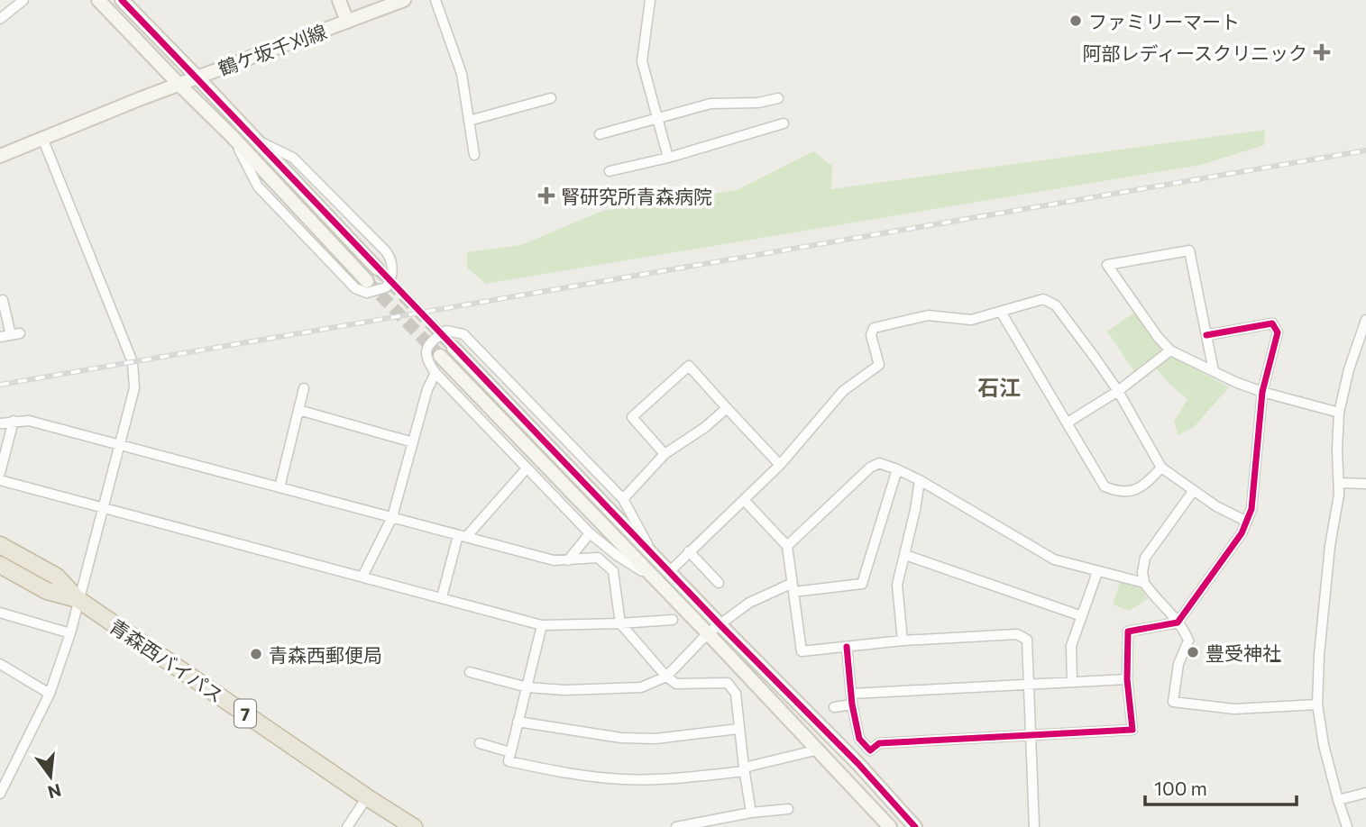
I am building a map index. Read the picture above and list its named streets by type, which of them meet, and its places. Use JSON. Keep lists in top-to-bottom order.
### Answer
{
  "streets": {
    "highway": ["青森西バイパス", "7"],
    "street": ["鶴ケ坂千刈線"]
  },
  "districts": ["石江"],
  "places": {
    "other": ["ファミリーマート", "豊受神社", "青森西郵便局"],
    "health": ["阿部レディースクリニック", "腎研究所青森病院"]
  },
  "scale_bar": "100 m",
  "north": "bottom"
}
